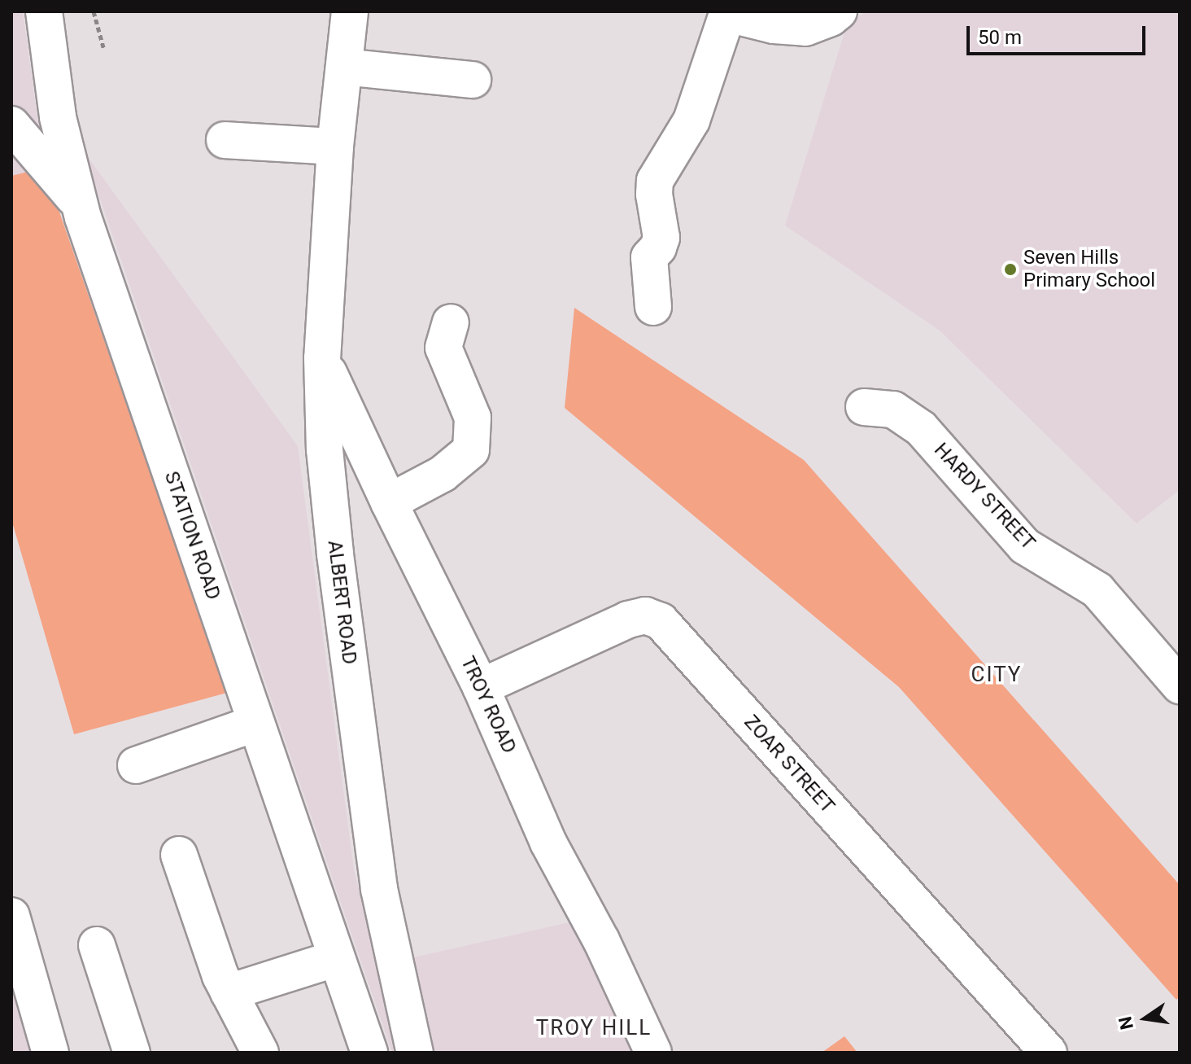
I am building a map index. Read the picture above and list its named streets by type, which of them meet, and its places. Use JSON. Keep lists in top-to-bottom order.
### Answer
{
  "streets": {
    "street": [
      "HARDY STREET",
      "STATION ROAD",
      "ALBERT ROAD",
      "TROY ROAD",
      "ZOAR STREET"
    ]
  },
  "crossings": [
    ["ALBERT ROAD", "TROY ROAD"],
    ["TROY ROAD", "ZOAR STREET"]
  ],
  "districts": ["CITY", "TROY HILL"],
  "places": ["Seven Hills Primary School"],
  "scale_bar": "50 m",
  "north": "left"
}
